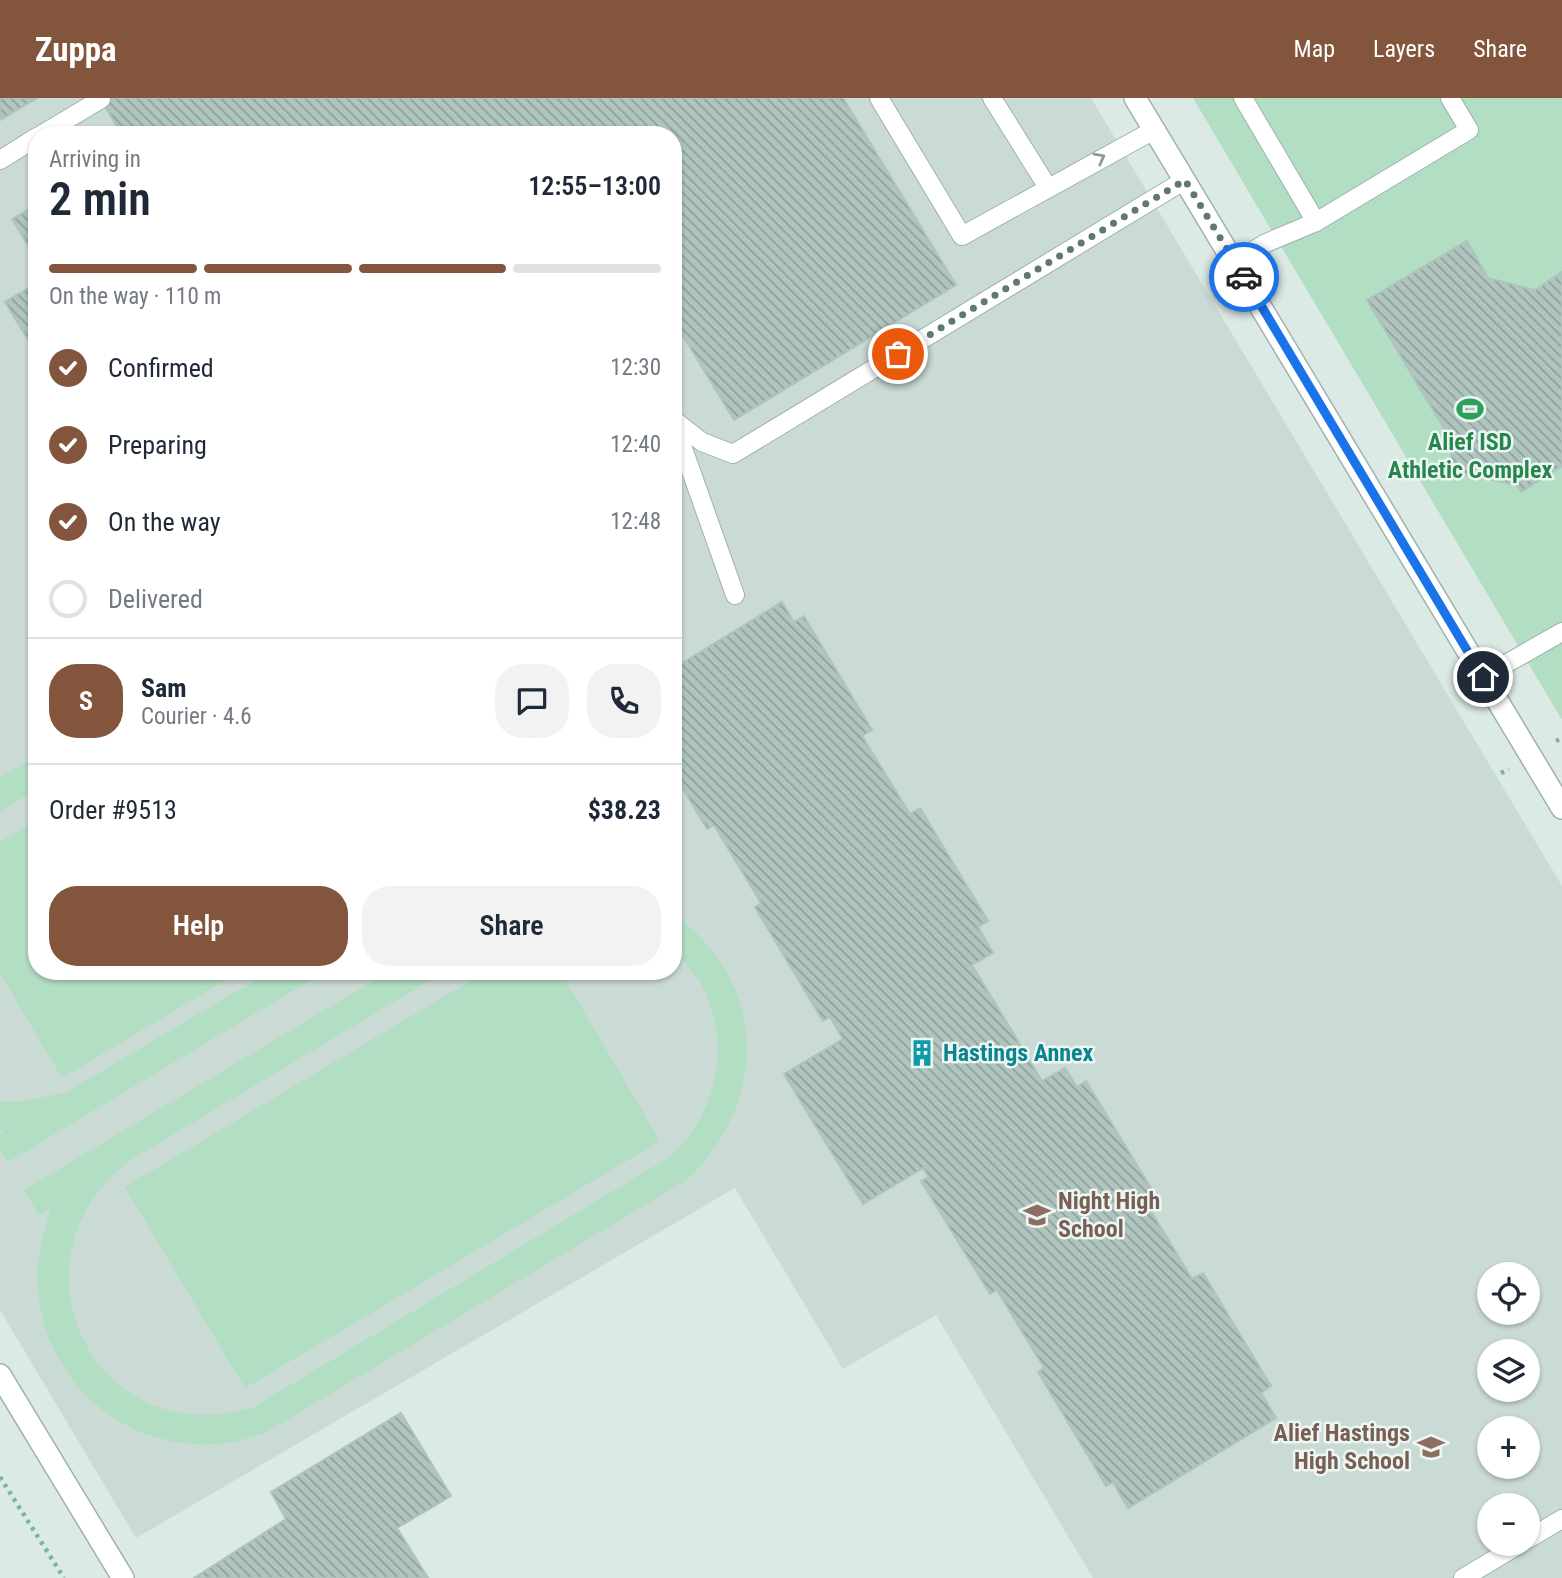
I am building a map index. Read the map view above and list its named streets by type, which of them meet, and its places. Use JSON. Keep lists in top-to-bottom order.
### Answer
{
  "places": {
    "sports": ["Alief ISD Athletic Complex"],
    "building": ["Hastings Annex"],
    "school or university": ["Night High School", "Alief Hastings High School"]
  },
  "page": {
    "header": "Zuppa",
    "nav": ["Map", "Layers", "Share"],
    "heading": ["2 min", "Arriving in", "12:55–13:00"],
    "panel": [
      "Sam",
      "Courier · 4.6",
      "Order #9513",
      "$38.23"
    ],
    "bar": "On the way · 110 m",
    "list": [
      ["Confirmed", "12:30"],
      ["Preparing", "12:40"],
      ["On the way", "12:48"],
      "Delivered"
    ],
    "round": "S",
    "buttons": ["Help", "Share"],
    "map_buttons": ["+", "−"]
  }
}
